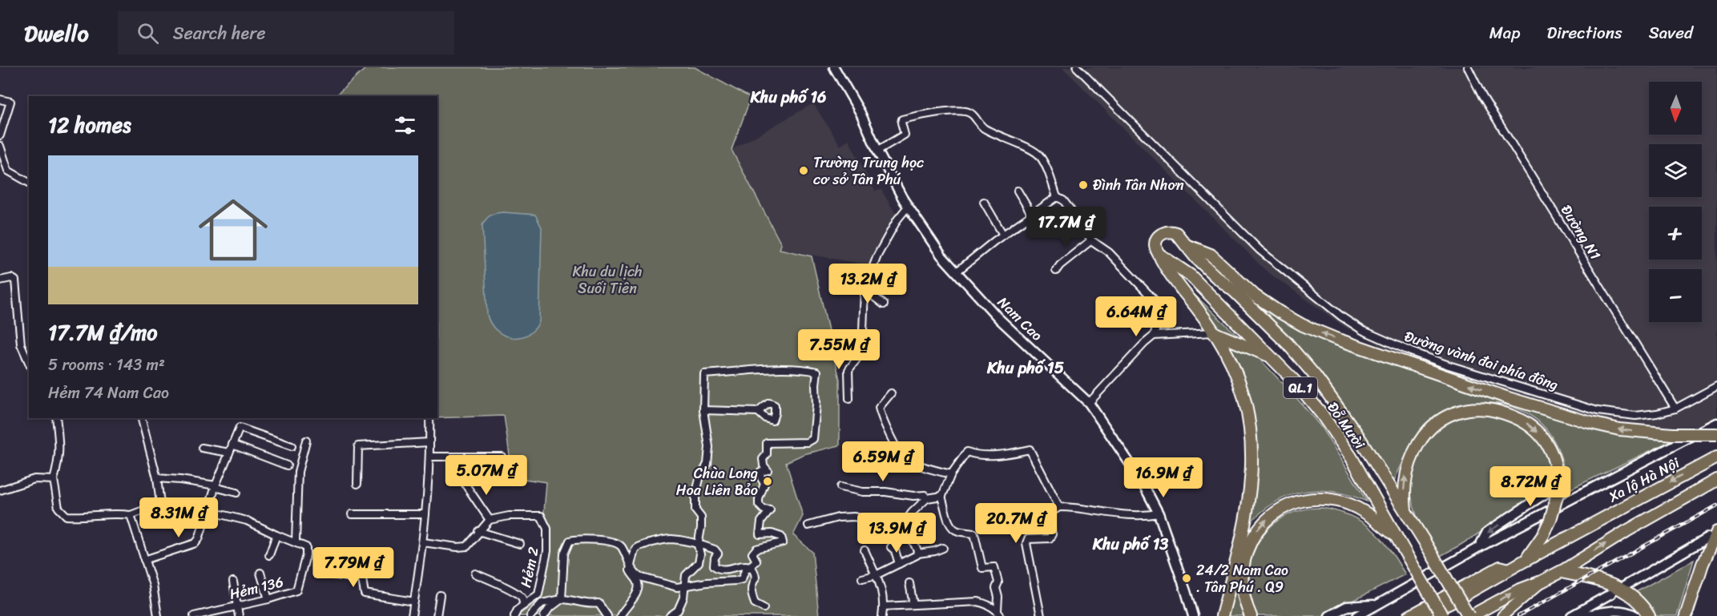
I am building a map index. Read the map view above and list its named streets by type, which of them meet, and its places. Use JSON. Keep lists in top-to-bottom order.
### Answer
{
  "streets": {
    "highway": ["QL.1", "Đỗ Mười", "Xa lộ Hà Nội"],
    "main road": ["Nam Cao"],
    "street": [
      "Đường N1",
      "Đường vành đai phía đông",
      "Hẻm 2",
      "Hẻm 136"
    ]
  },
  "crossings": [
    ["Đường N1", "Đường vành đai phía đông"],
    ["QL.1", "Đỗ Mười"],
    ["QL.1", "Xa lộ Hà Nội"]
  ],
  "districts": ["Khu phố 16", "Khu phố 15", "Khu phố 13"],
  "parks": ["Khu du lịch Suối Tiên"],
  "places": [
    "Trường Trung học cơ sở Tân Phú",
    "Đình Tân Nhơn",
    "Chùa Long Hoa Liên Bảo",
    "24/2 Nam Cao . Tân Phú . Q9"
  ],
  "north": "bottom",
  "page": {
    "header": "Dwello",
    "search": "Search here",
    "nav": ["Map", "Directions", "Saved"],
    "map_buttons": ["+", "−"],
    "heading": "12 homes",
    "list": [
      {
        "name": "17.7M ₫/mo",
        "note": "5 rooms · 143 m² · Hẻm 74 Nam Cao"
      }
    ],
    "price": [
      "17.7M ₫",
      "13.2M ₫",
      "6.64M ₫",
      "7.55M ₫",
      "6.59M ₫",
      "5.07M ₫",
      "16.9M ₫",
      "8.72M ₫",
      "8.31M ₫",
      "20.7M ₫",
      "13.9M ₫",
      "7.79M ₫"
    ]
  }
}
